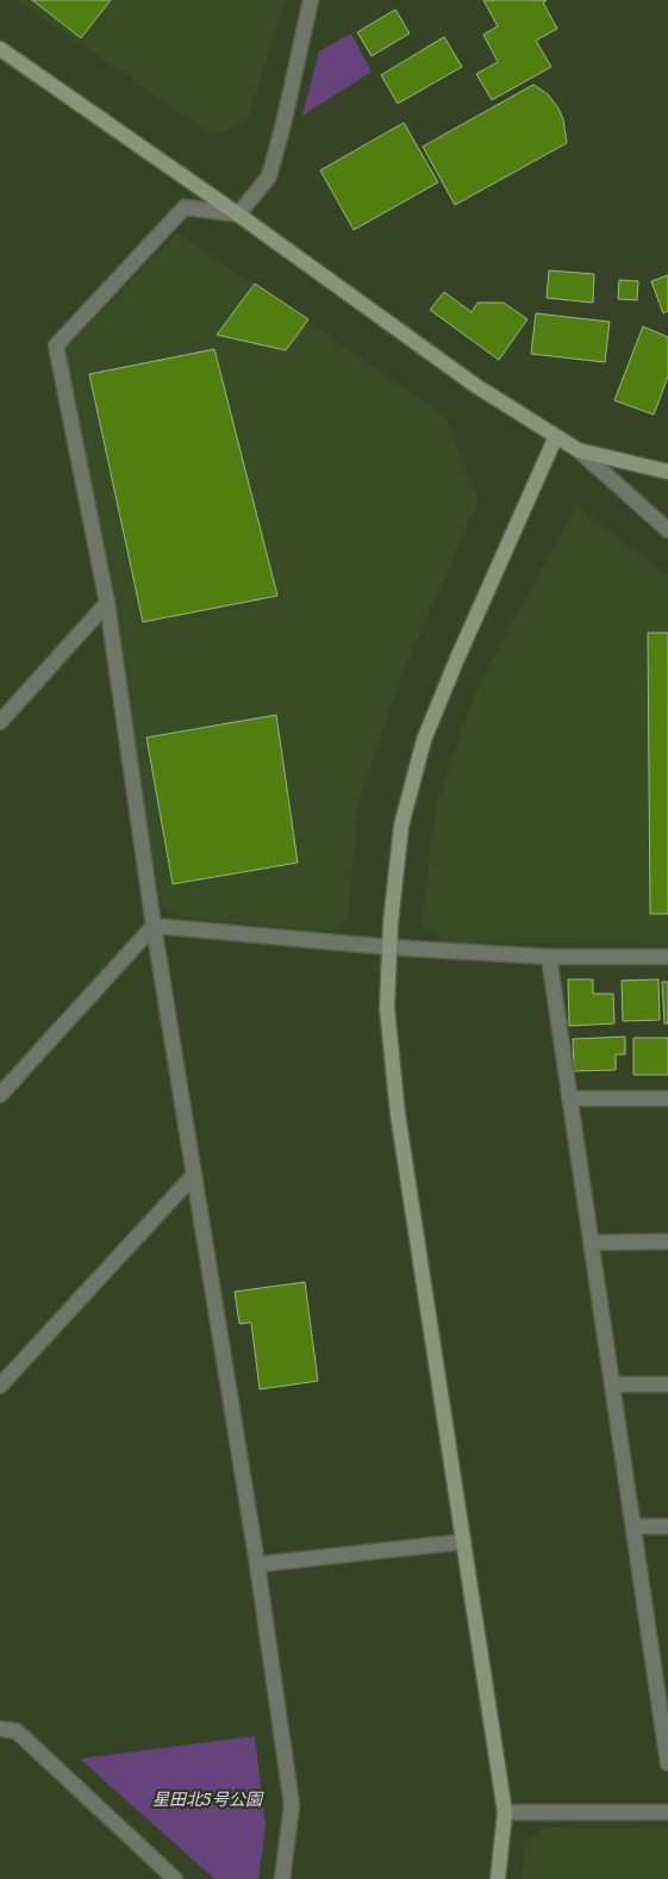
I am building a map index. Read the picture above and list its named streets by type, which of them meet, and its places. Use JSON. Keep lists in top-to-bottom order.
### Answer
{
  "parks": ["星田北5号公園"]
}
